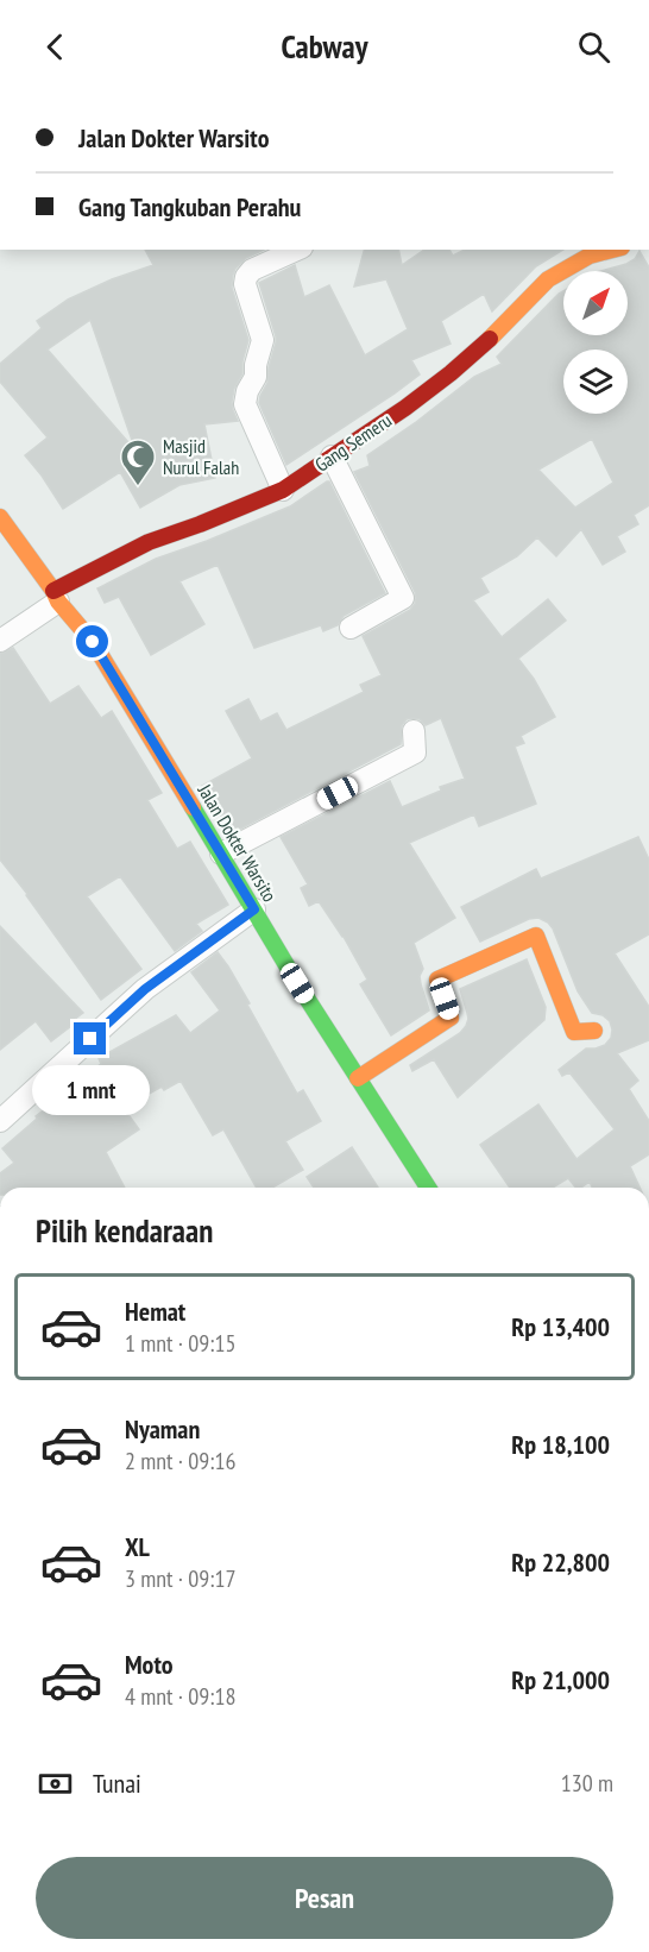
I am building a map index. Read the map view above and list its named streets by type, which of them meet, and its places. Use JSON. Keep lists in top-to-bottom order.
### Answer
{
  "streets": {
    "street": ["Gang Semeru", "Jalan Dokter Warsito"]
  },
  "crossings": [
    ["Gang Semeru", "Jalan Dokter Warsito"]
  ],
  "places": {
    "mosque": ["Masjid Nurul Falah"]
  },
  "north": "top right",
  "page": {
    "header": "Cabway",
    "banner": ["Jalan Dokter Warsito", "Gang Tangkuban Perahu"],
    "bubble": "1 mnt",
    "heading": "Pilih kendaraan",
    "list": [
      {
        "name": "Hemat",
        "note": "1 mnt · 09:15",
        "value": "Rp 13,400"
      },
      {
        "name": "Nyaman",
        "note": "2 mnt · 09:16",
        "value": "Rp 18,100"
      },
      {
        "name": "XL",
        "note": "3 mnt · 09:17",
        "value": "Rp 22,800"
      },
      {
        "name": "Moto",
        "note": "4 mnt · 09:18",
        "value": "Rp 21,000"
      }
    ],
    "pay": ["Tunai", "130 m"],
    "buttons": "Pesan"
  }
}
